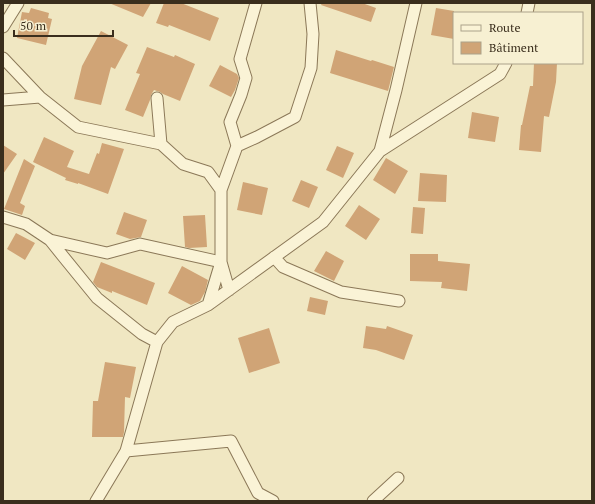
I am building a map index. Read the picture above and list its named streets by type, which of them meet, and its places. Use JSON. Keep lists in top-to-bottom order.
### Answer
{
  "legend": ["Route", "Bâtiment"],
  "scale_bar": "50 m"
}
